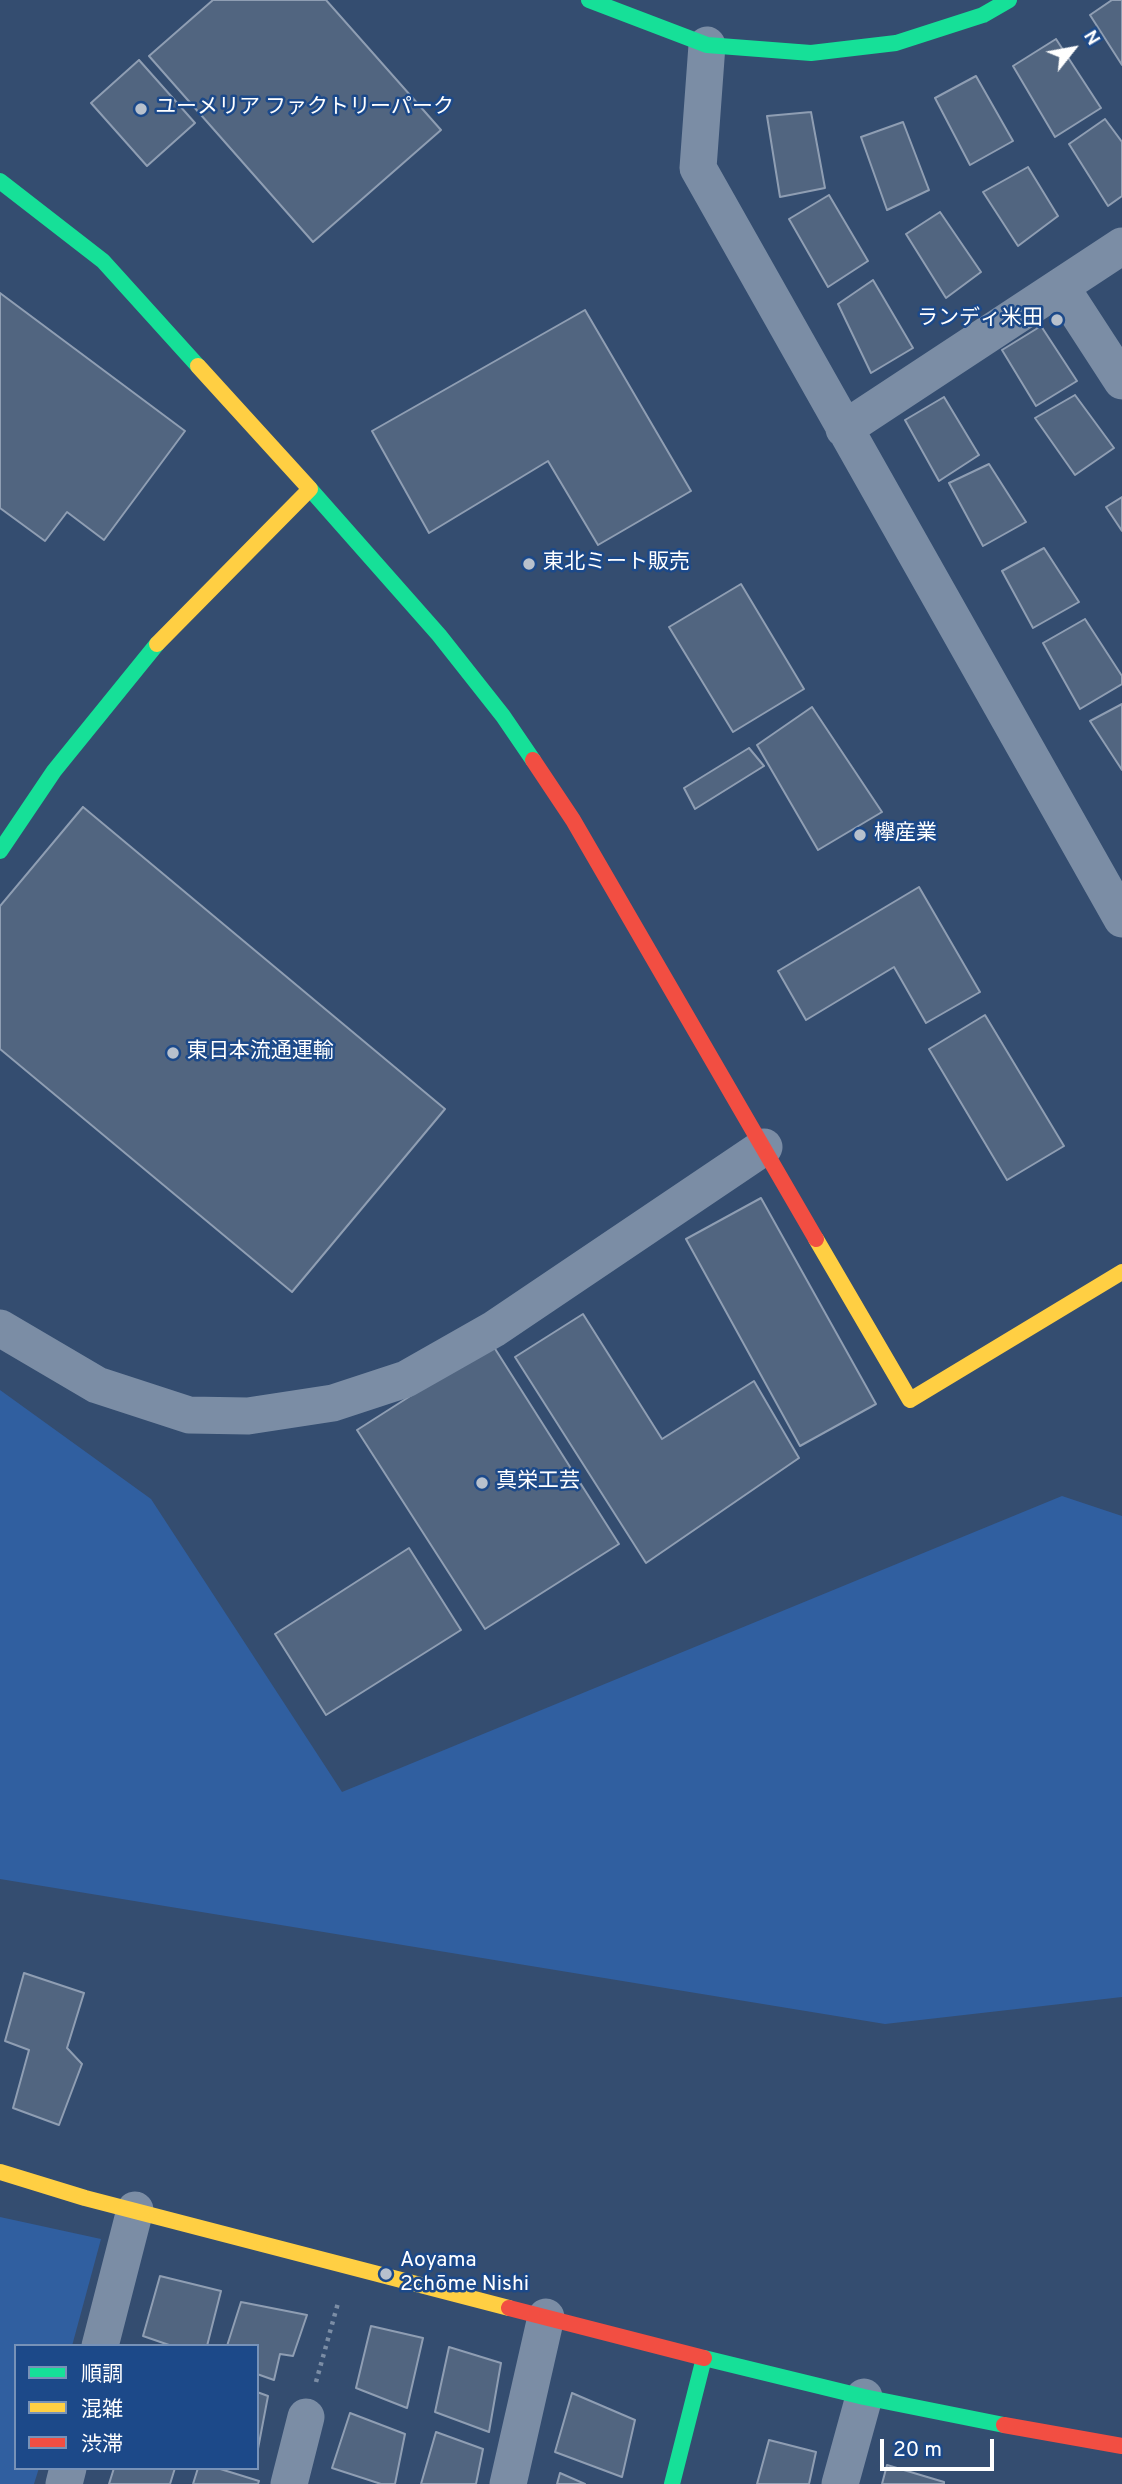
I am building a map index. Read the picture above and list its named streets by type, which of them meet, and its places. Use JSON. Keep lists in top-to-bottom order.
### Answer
{
  "places": [
    "ユーメリア ファクトリーパーク",
    "ランディ米田",
    "東北ミート販売",
    "欅産業",
    "東日本流通運輸",
    "真栄工芸",
    "Aoyama 2chōme Nishi"
  ],
  "legend": ["順調", "混雑", "渋滞"],
  "scale_bar": "20 m",
  "north": "top right"
}
